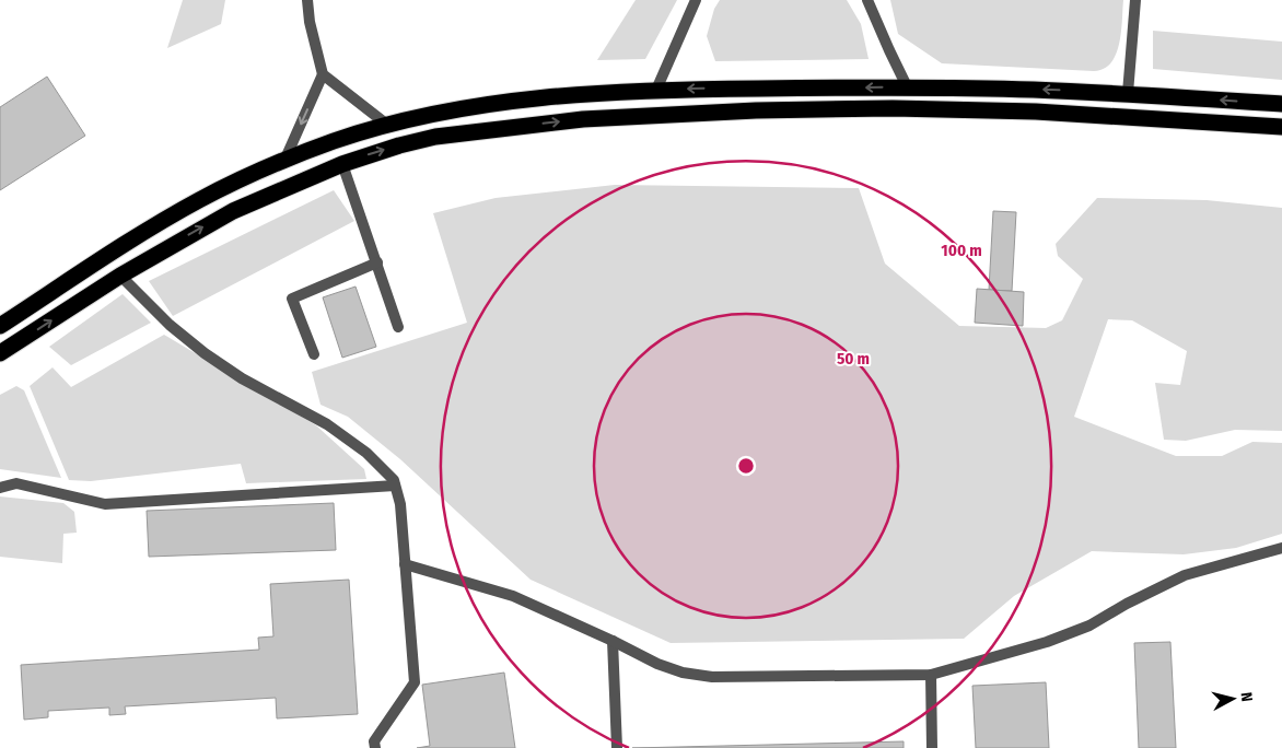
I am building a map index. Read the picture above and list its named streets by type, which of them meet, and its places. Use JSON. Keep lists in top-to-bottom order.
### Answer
{
  "north": "right",
  "rings": ["100 m", "50 m"]
}
